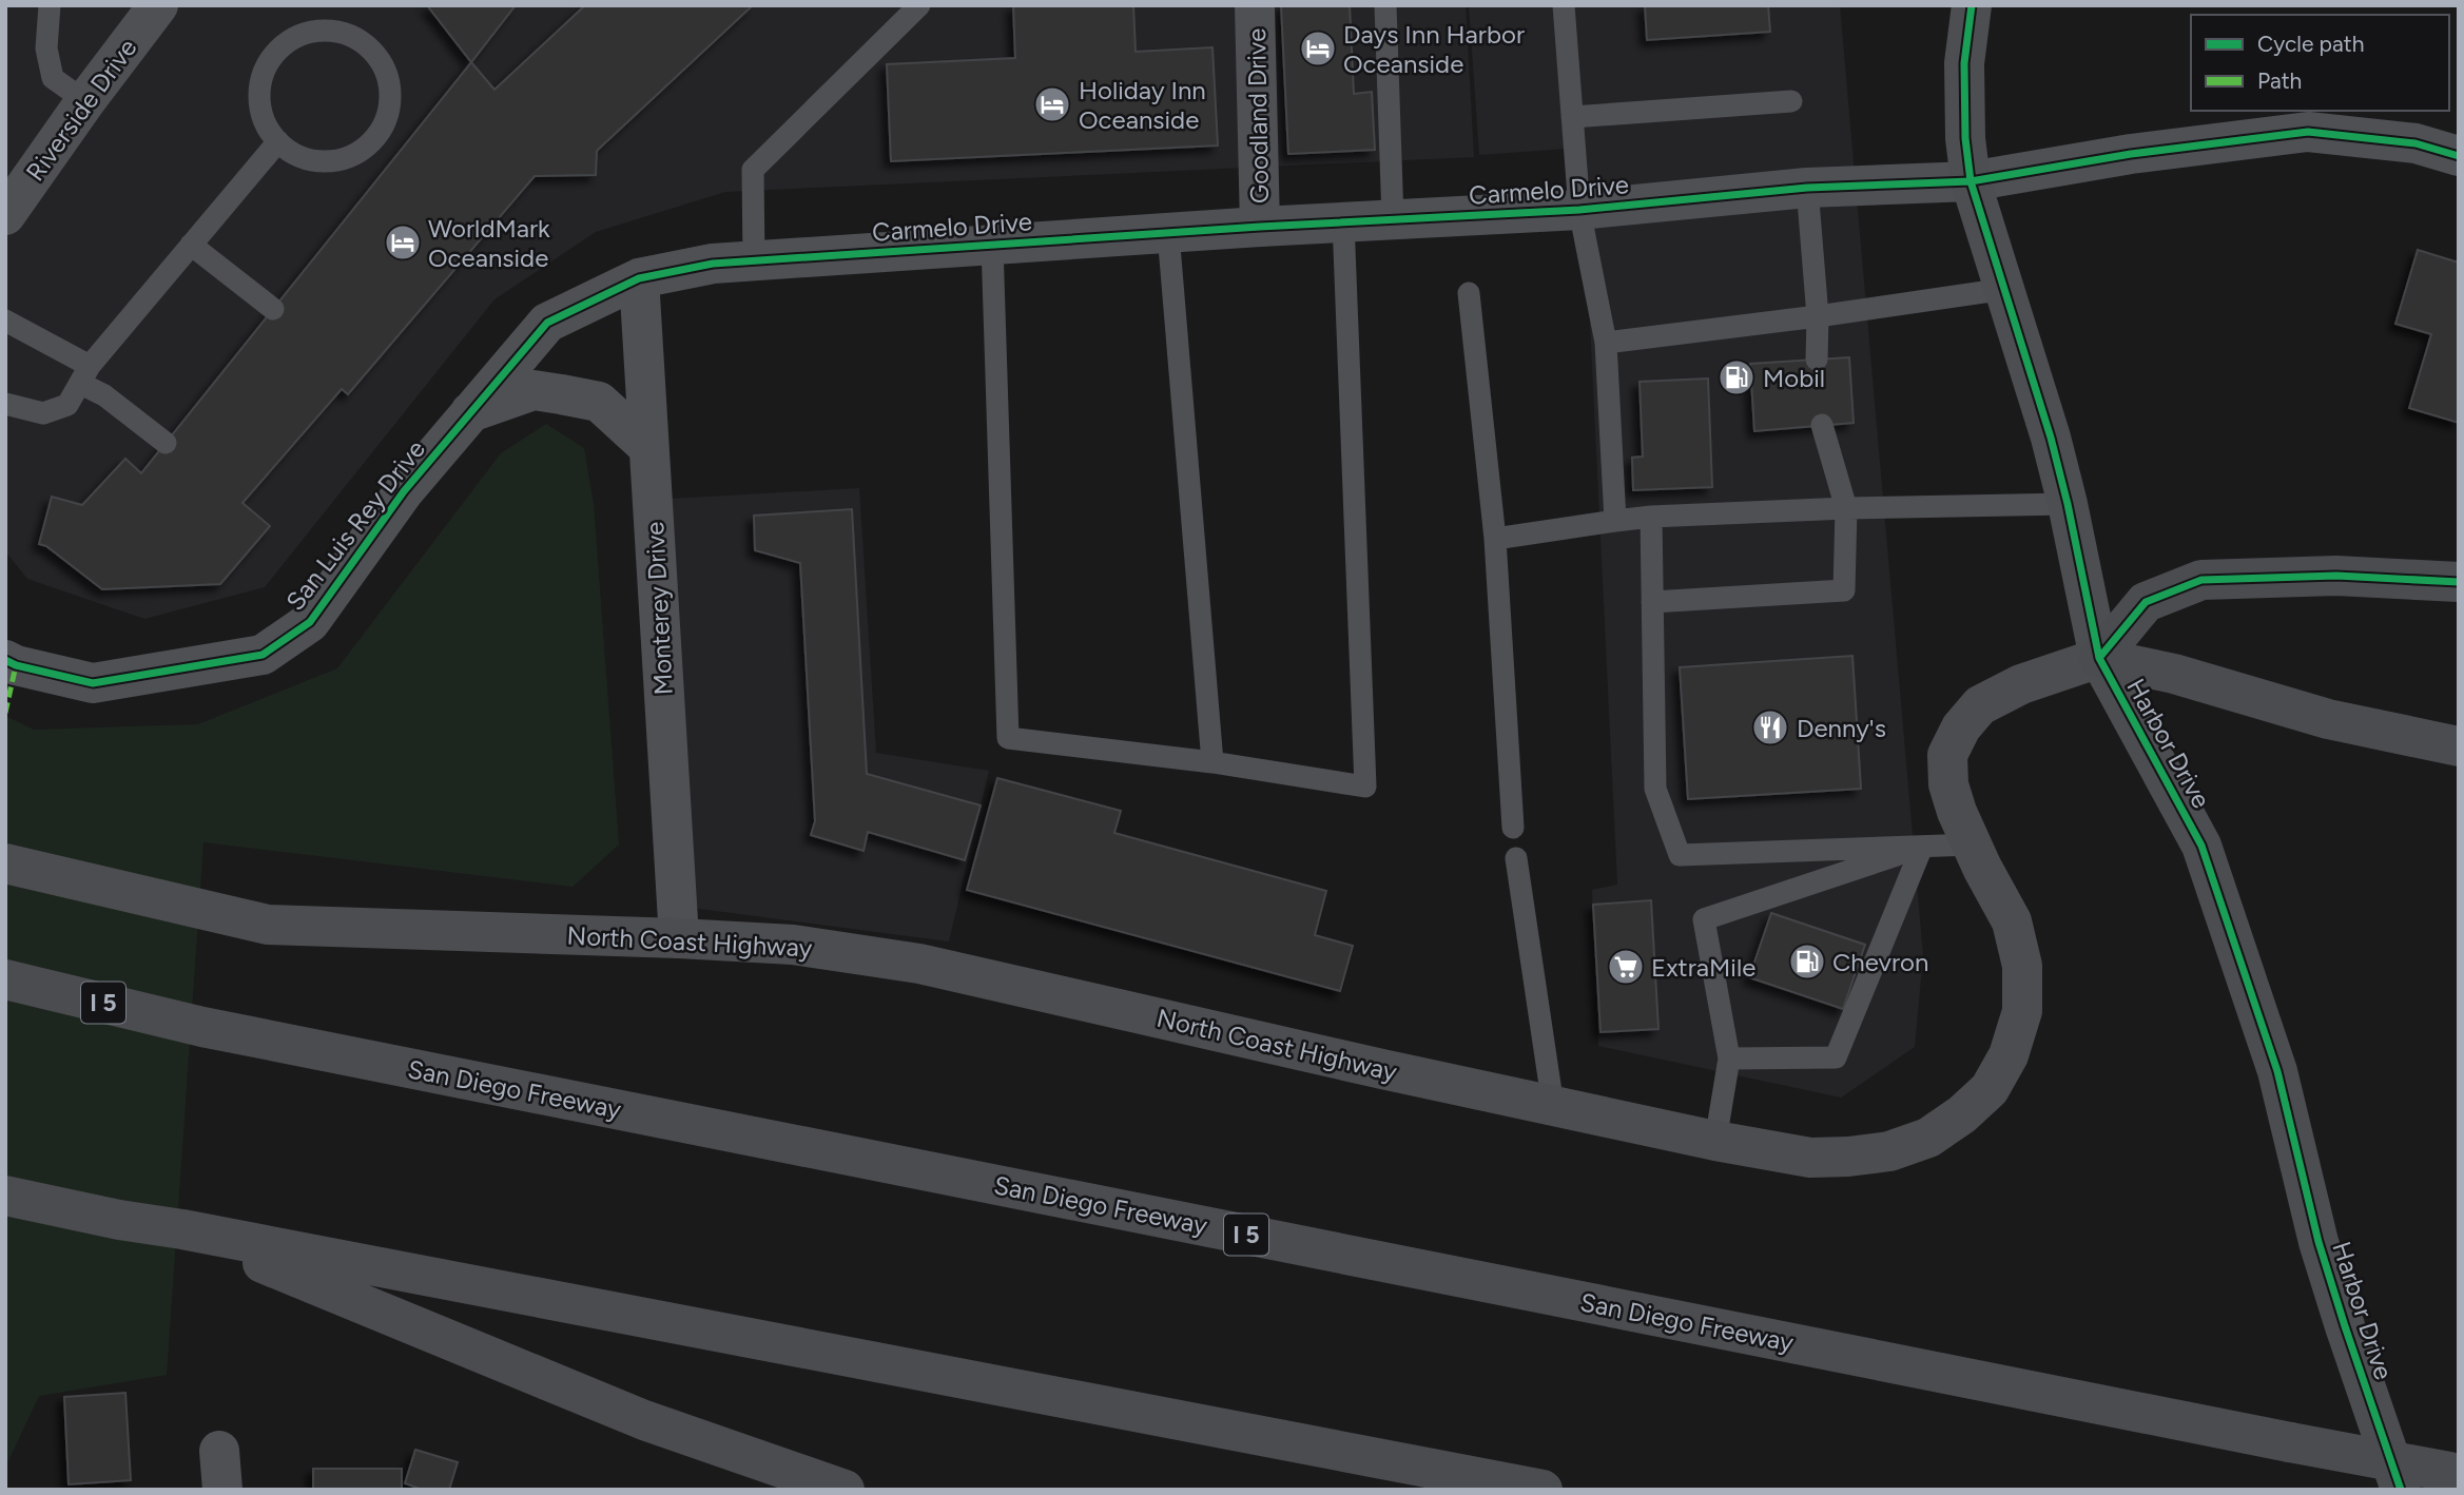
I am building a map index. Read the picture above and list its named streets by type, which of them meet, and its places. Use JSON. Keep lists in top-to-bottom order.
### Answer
{
  "streets": {
    "highway": ["I 5", "San Diego Freeway"],
    "main road": ["Harbor Drive", "North Coast Highway"],
    "street": [
      "Riverside Drive",
      "Goodland Drive",
      "Carmelo Drive",
      "San Luis Rey Drive",
      "Monterey Drive"
    ]
  },
  "crossings": [
    ["Goodland Drive", "Carmelo Drive"],
    ["Carmelo Drive", "San Luis Rey Drive"],
    ["Carmelo Drive", "Monterey Drive"],
    ["Carmelo Drive", "Harbor Drive"],
    ["San Luis Rey Drive", "Monterey Drive"],
    ["Monterey Drive", "North Coast Highway"],
    ["Harbor Drive", "North Coast Highway"]
  ],
  "places": {
    "hotel": ["Days Inn Harbor Oceanside", "Holiday Inn Oceanside", "WorldMark Oceanside"],
    "fuel station": ["Mobil", "Chevron"],
    "restaurant": ["Denny's"],
    "supermarket": ["ExtraMile"]
  },
  "legend": ["Cycle path", "Path"]
}
